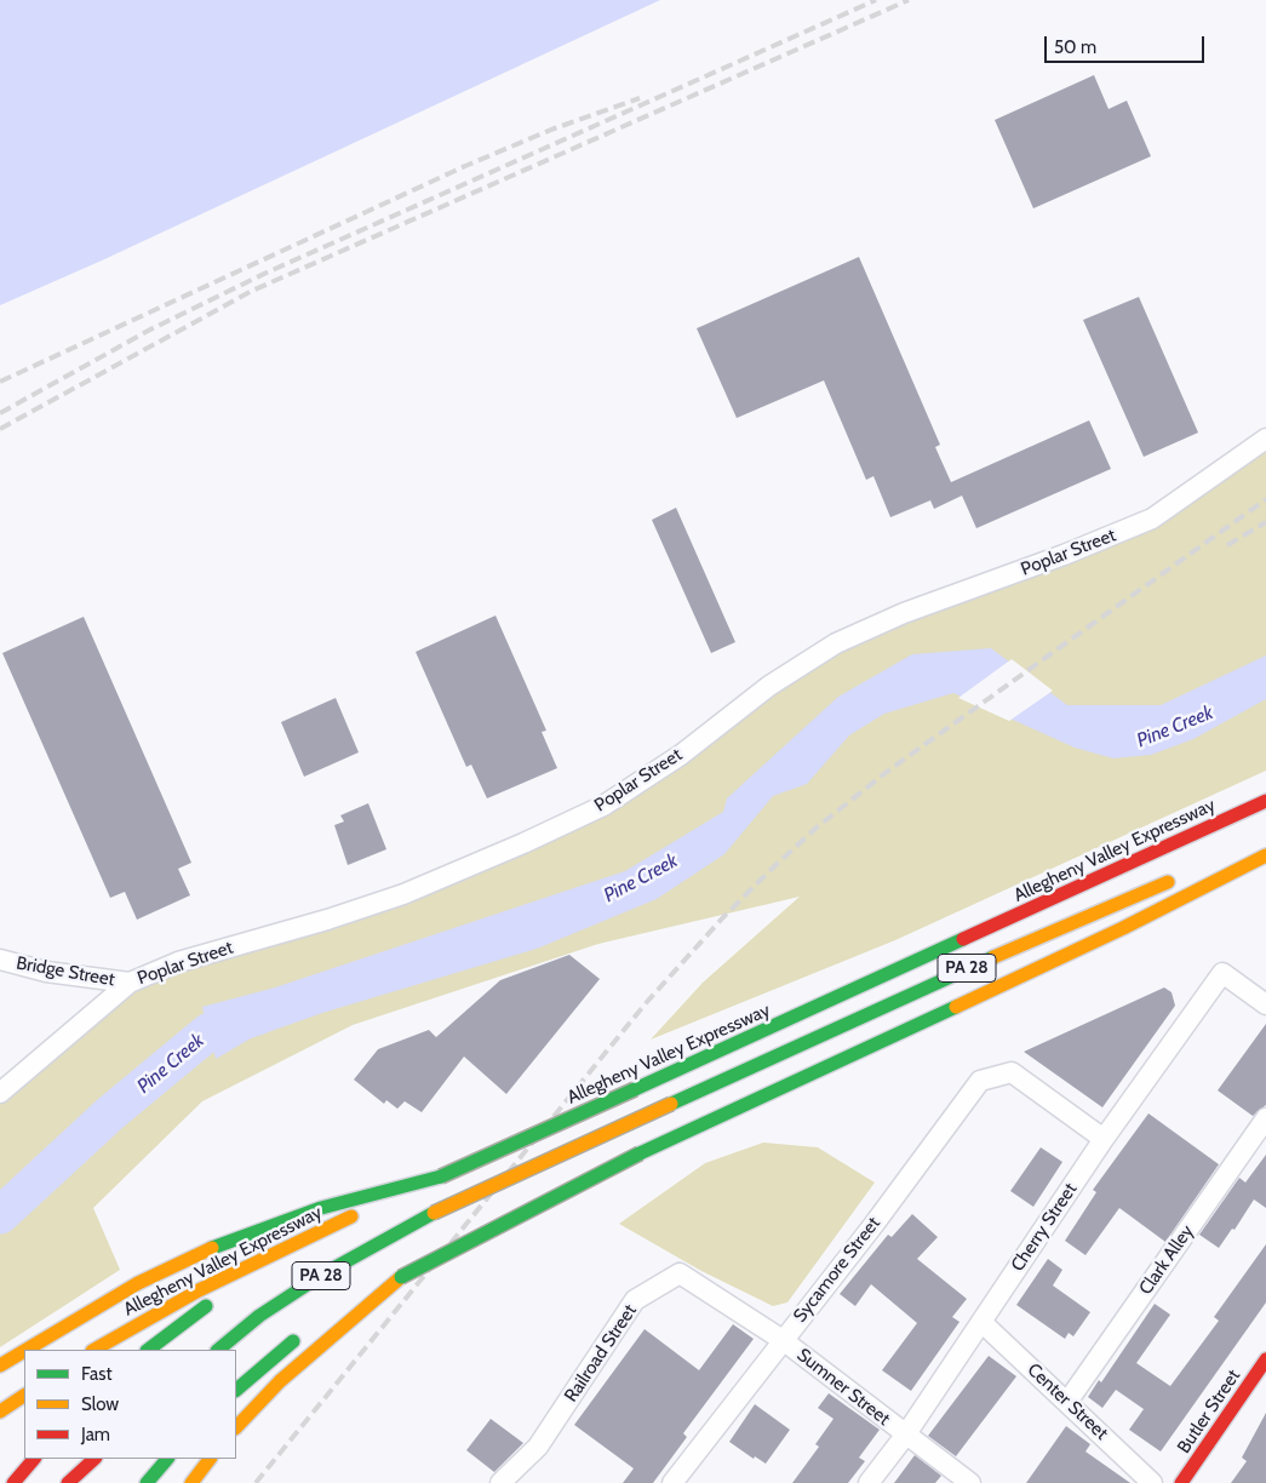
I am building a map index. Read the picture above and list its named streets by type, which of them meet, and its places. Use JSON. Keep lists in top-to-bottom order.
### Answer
{
  "streets": {
    "main road": ["Allegheny Valley Expressway", "PA 28", "Butler Street"],
    "street": [
      "Poplar Street",
      "Bridge Street",
      "Cherry Street",
      "Clark Alley",
      "Sycamore Street",
      "Railroad Street",
      "Sumner Street",
      "Center Street"
    ]
  },
  "crossings": [
    ["Poplar Street", "Bridge Street"],
    ["Cherry Street", "Sycamore Street"],
    ["Cherry Street", "Sumner Street"],
    ["Cherry Street", "Center Street"],
    ["Clark Alley", "Center Street"],
    ["Sycamore Street", "Railroad Street"],
    ["Sycamore Street", "Sumner Street"],
    ["Railroad Street", "Sumner Street"]
  ],
  "water": ["Pine Creek"],
  "legend": ["Fast", "Slow", "Jam"],
  "scale_bar": "50 m"
}
